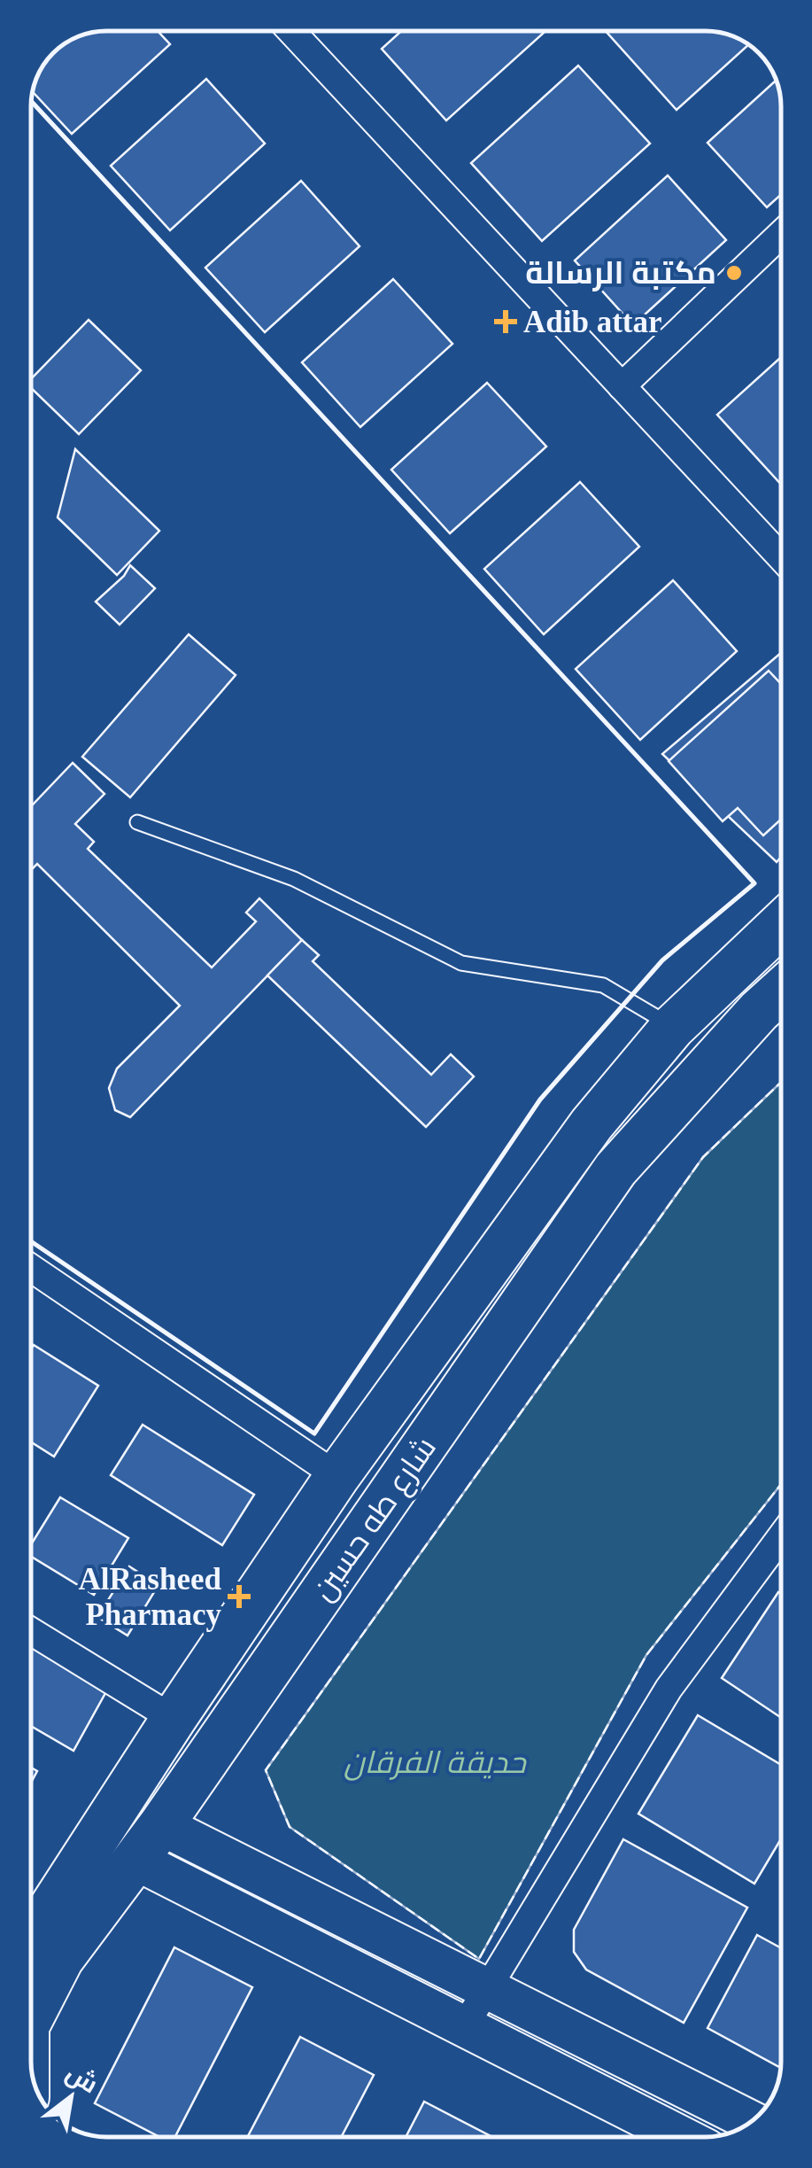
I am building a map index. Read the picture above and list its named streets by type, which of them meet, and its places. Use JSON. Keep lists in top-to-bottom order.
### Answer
{
  "streets": {
    "main road": ["شارع طه حسين"]
  },
  "parks": ["حديقة الفرقان"],
  "places": {
    "other": ["مكتبة الرسالة"],
    "health": ["Adib attar", "AlRasheed Pharmacy"]
  },
  "north": "top right"
}
